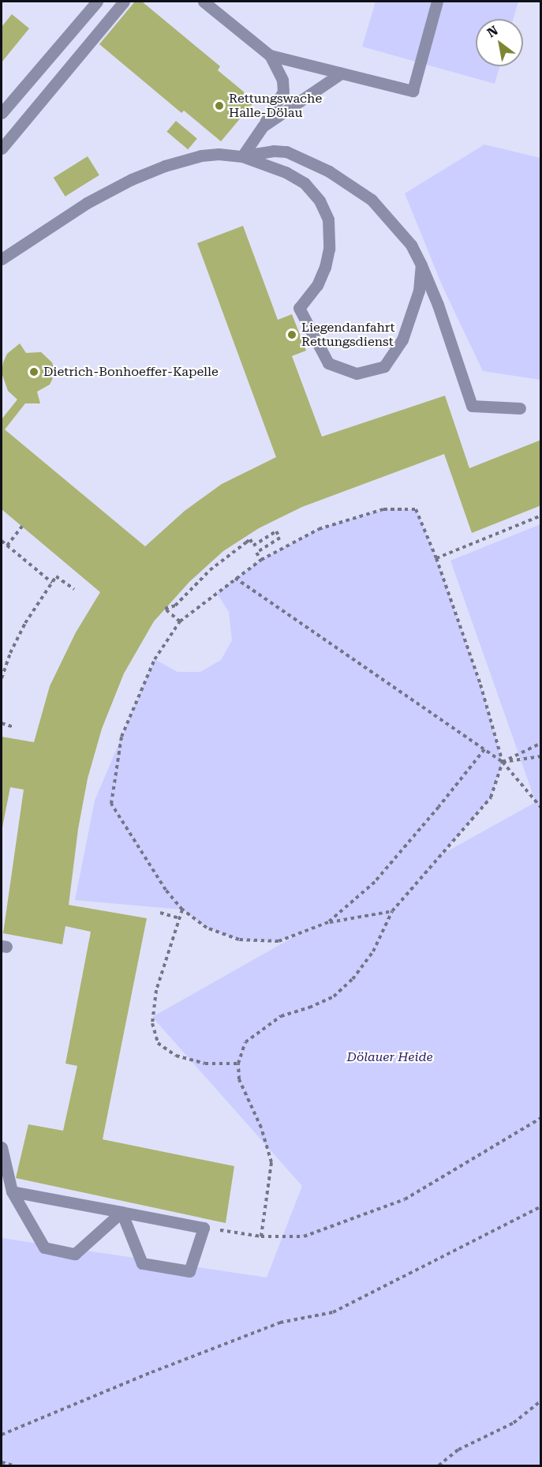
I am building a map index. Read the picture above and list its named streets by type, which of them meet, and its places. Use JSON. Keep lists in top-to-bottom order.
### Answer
{
  "parks": ["Dölauer Heide"],
  "places": ["Rettungswache Halle-Dölau", "Liegendanfahrt Rettungsdienst", "Dietrich-Bonhoeffer-Kapelle"],
  "north": "top left"
}
